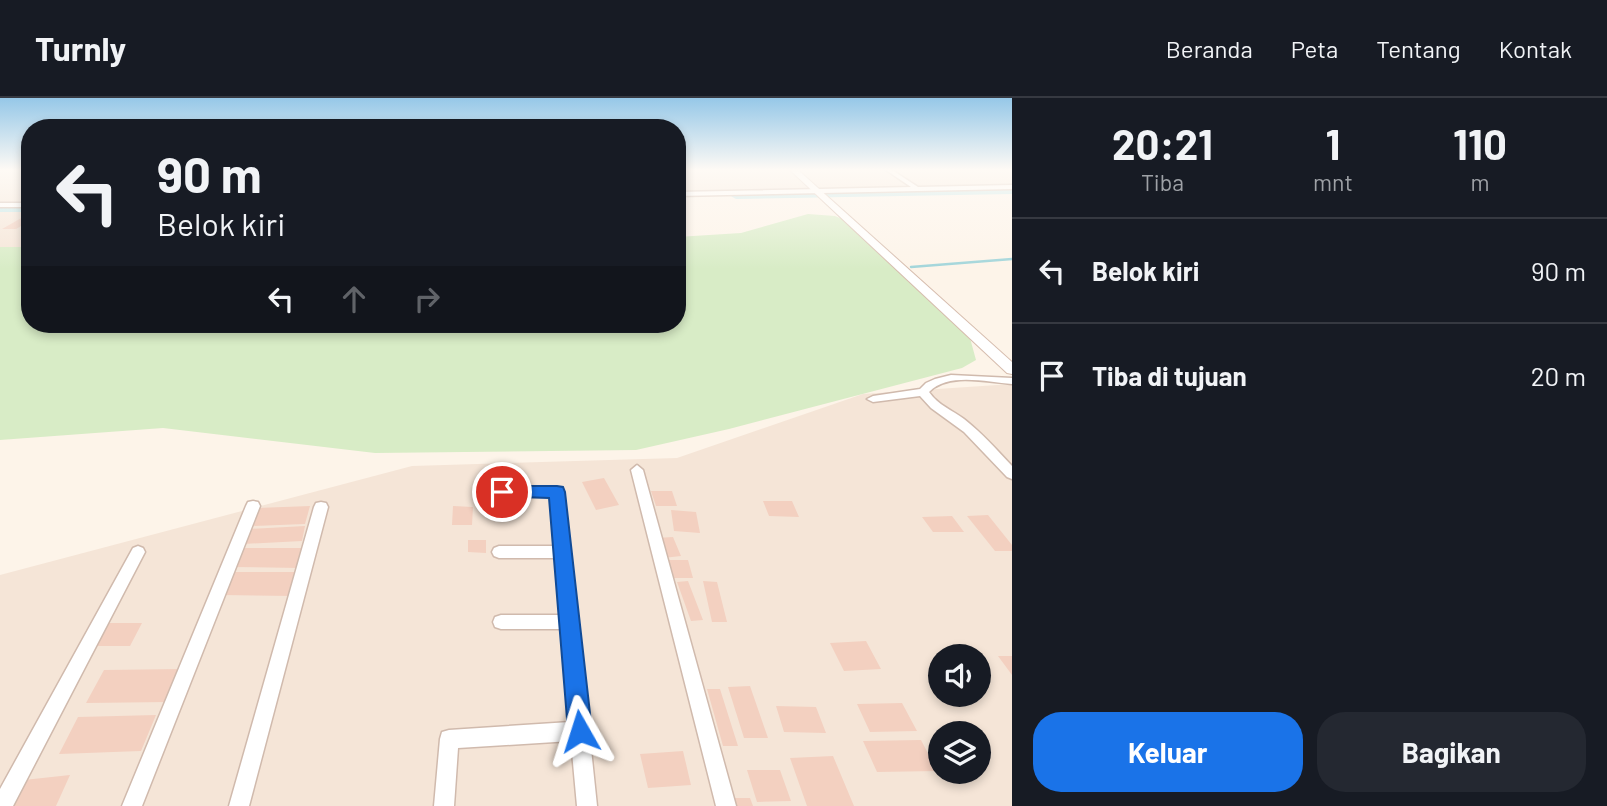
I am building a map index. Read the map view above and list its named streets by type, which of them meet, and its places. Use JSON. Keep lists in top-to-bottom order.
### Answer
{
  "page": {
    "header": "Turnly",
    "nav": [
      "Beranda",
      "Peta",
      "Tentang",
      "Kontak"
    ],
    "eta": [
      "20:21",
      "Tiba",
      "1",
      "mnt",
      "110",
      "m"
    ],
    "turn": ["90 m", "Belok kiri"],
    "list": [
      {
        "name": "Belok kiri",
        "value": "90 m"
      },
      {
        "name": "Tiba di tujuan",
        "value": "20 m"
      }
    ],
    "buttons": ["Keluar", "Bagikan"]
  }
}
